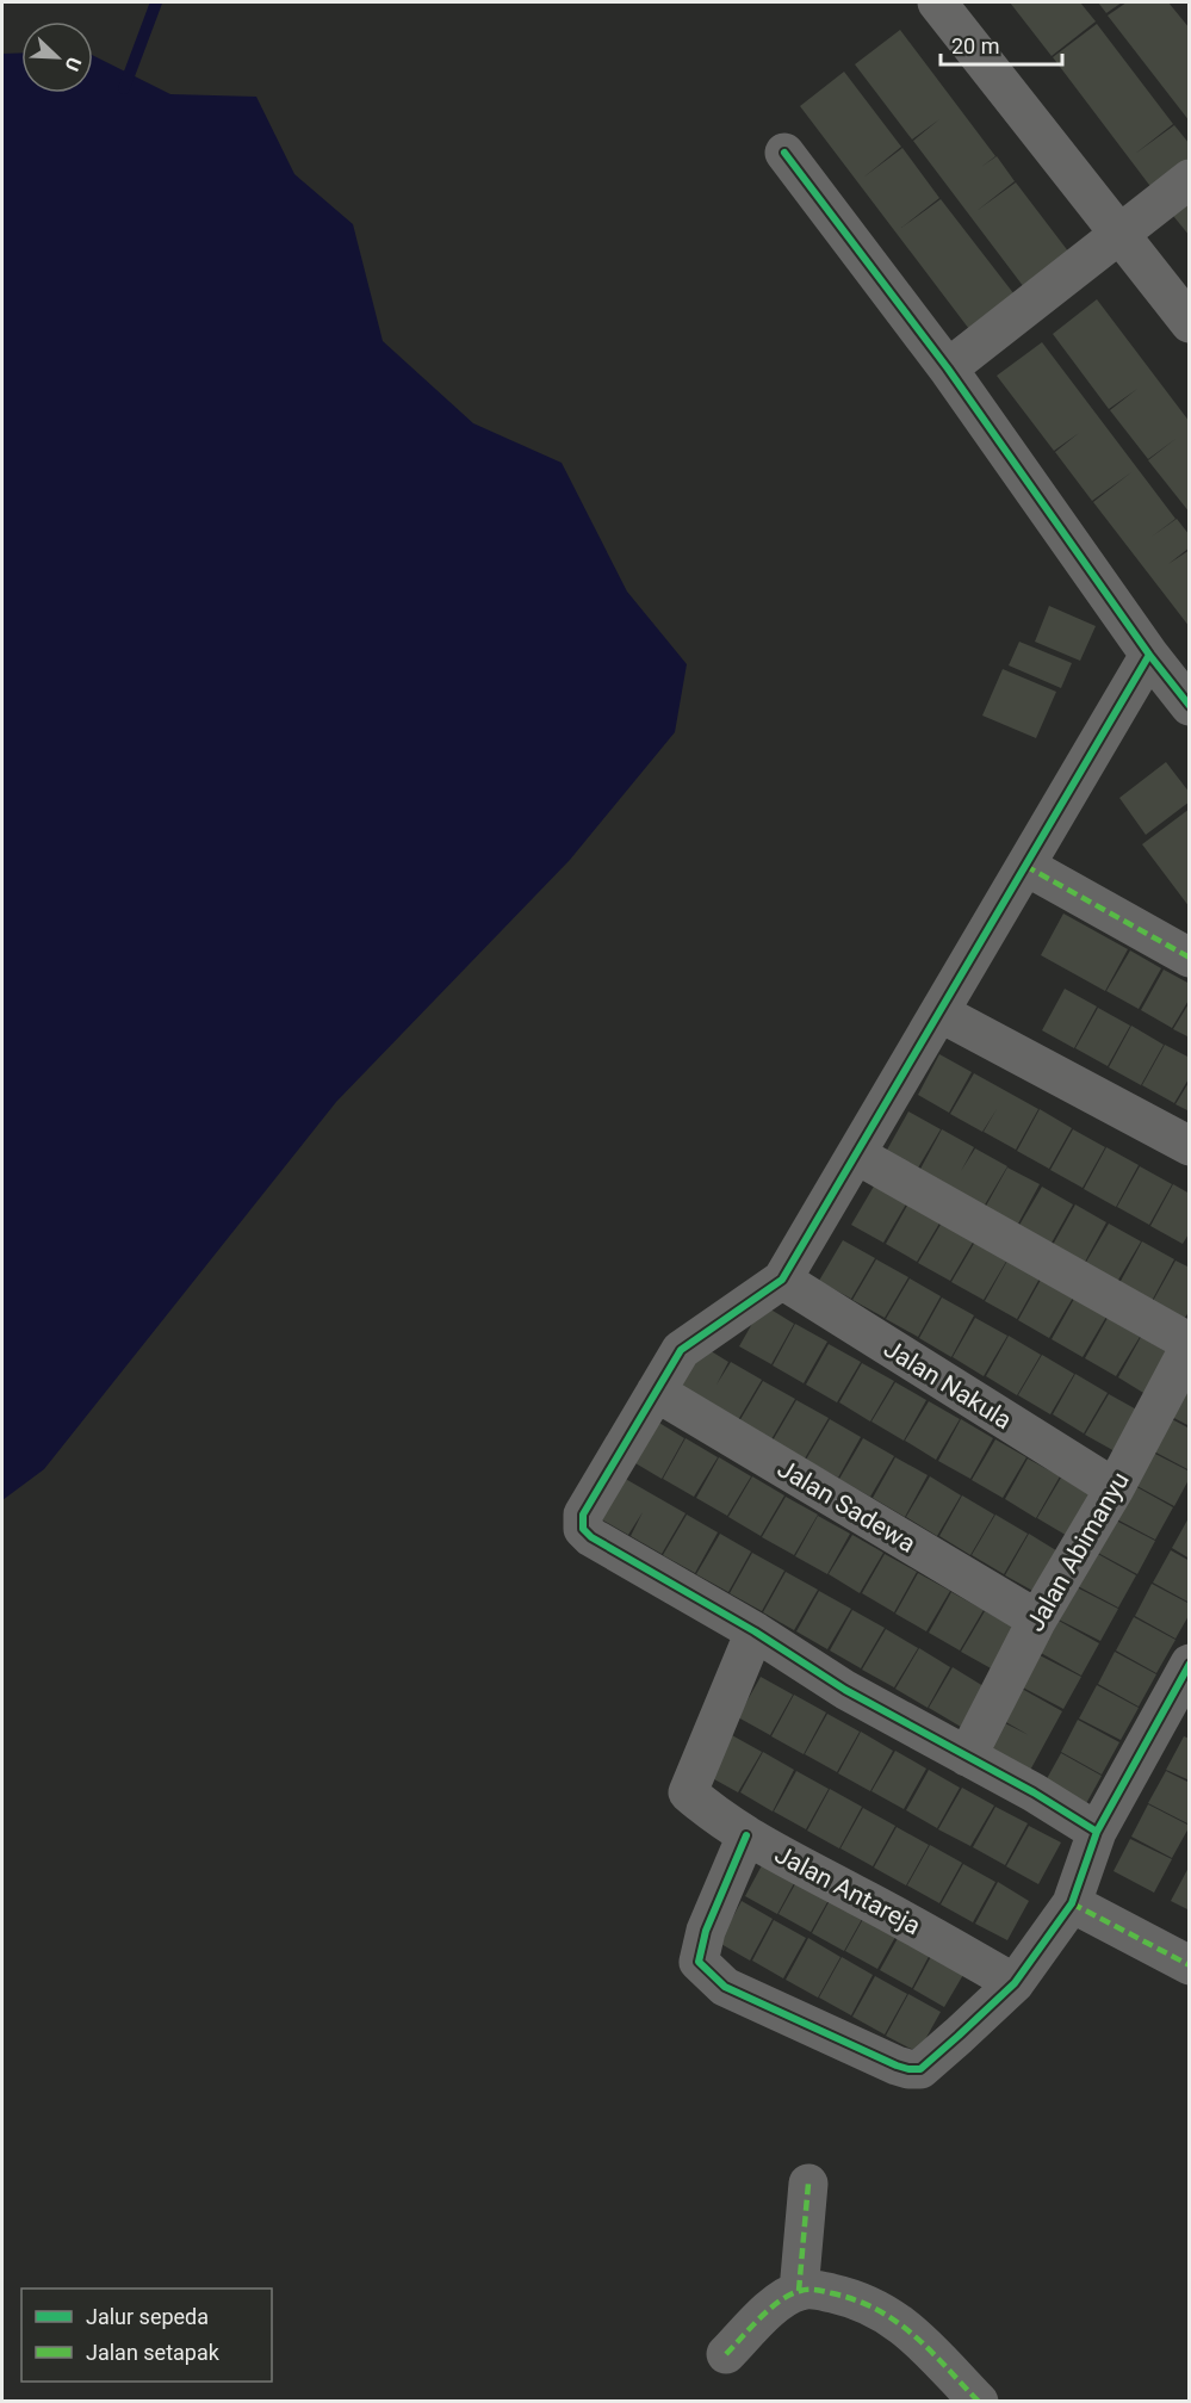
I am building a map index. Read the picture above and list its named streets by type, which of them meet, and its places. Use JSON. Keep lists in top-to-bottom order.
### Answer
{
  "streets": {
    "street": [
      "Jalan Nakula",
      "Jalan Sadewa",
      "Jalan Abimanyu",
      "Jalan Antareja"
    ]
  },
  "crossings": [
    ["Jalan Nakula", "Jalan Abimanyu"],
    ["Jalan Sadewa", "Jalan Abimanyu"]
  ],
  "legend": ["Jalur sepeda", "Jalan setapak"],
  "scale_bar": "20 m",
  "north": "bottom right"
}
